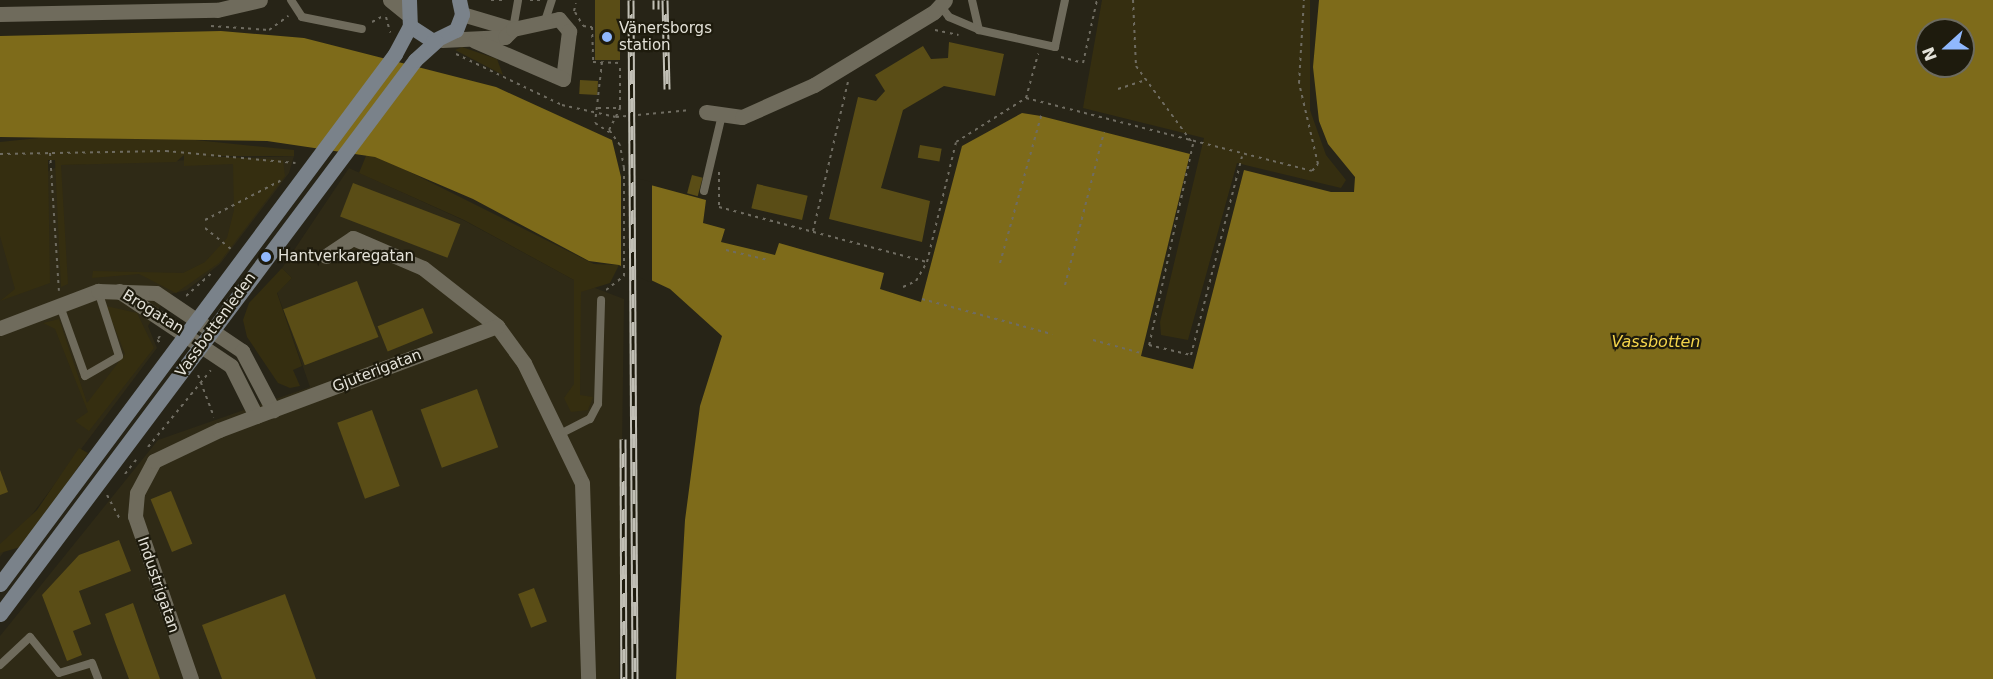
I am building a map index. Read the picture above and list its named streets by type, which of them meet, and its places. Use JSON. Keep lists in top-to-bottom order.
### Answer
{
  "streets": {
    "main road": ["Vassbottenleden"],
    "street": ["Brogatan", "Gjuterigatan", "Industrigatan"]
  },
  "crossings": [
    ["Brogatan", "Vassbottenleden"],
    ["Brogatan", "Gjuterigatan"],
    ["Brogatan", "Industrigatan"],
    ["Gjuterigatan", "Industrigatan"]
  ],
  "water": ["Vassbotten"],
  "places": ["Vänersborgs station", "Hantverkaregatan"],
  "north": "left"
}
